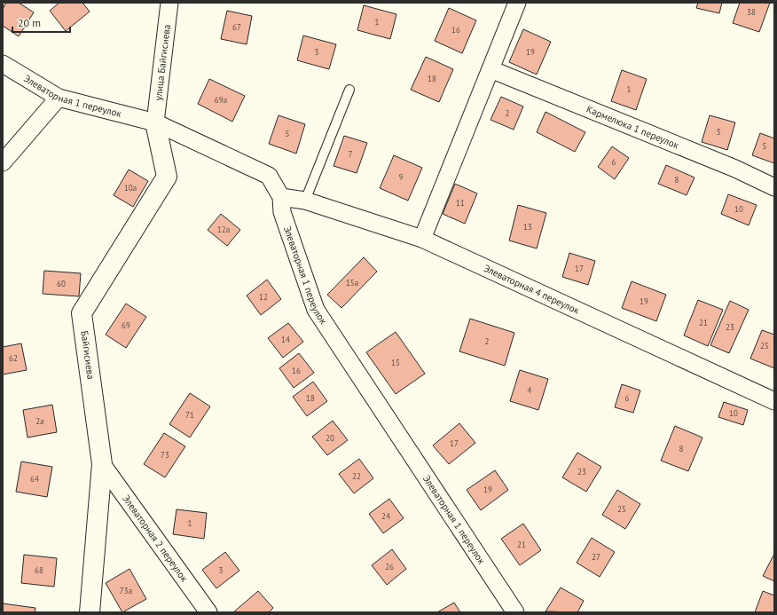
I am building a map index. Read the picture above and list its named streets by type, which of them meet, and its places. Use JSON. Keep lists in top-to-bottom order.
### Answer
{
  "streets": {
    "street": [
      "улица Байгисиева",
      "Элеваторная 1 переулок",
      "Кармелюка 1 переулок",
      "Элеваторная 4 переулок",
      "Байгисиева",
      "Элеваторная 2 переулок"
    ]
  },
  "crossings": [
    ["улица Байгисиева", "Элеваторная 1 переулок"],
    ["улица Байгисиева", "Байгисиева"],
    ["Элеваторная 1 переулок", "Элеваторная 4 переулок"],
    ["Элеваторная 1 переулок", "Байгисиева"],
    ["Байгисиева", "Элеваторная 2 переулок"]
  ],
  "house_numbers": [
    "38",
    "1",
    "67",
    "16",
    "3",
    "19",
    "18",
    "1",
    "69а",
    "2",
    "3",
    "5",
    "5",
    "7",
    "6",
    "9",
    "8",
    "10а",
    "11",
    "10",
    "13",
    "12а",
    "17",
    "15а",
    "60",
    "12",
    "19",
    "21",
    "69",
    "23",
    "14",
    "2",
    "25",
    "62",
    "15",
    "16",
    "4",
    "18",
    "6",
    "10",
    "71",
    "2а",
    "20",
    "17",
    "8",
    "73",
    "23",
    "22",
    "64",
    "19",
    "25",
    "24",
    "1",
    "21",
    "27",
    "26",
    "68",
    "3",
    "73а"
  ],
  "scale_bar": "20 m"
}
